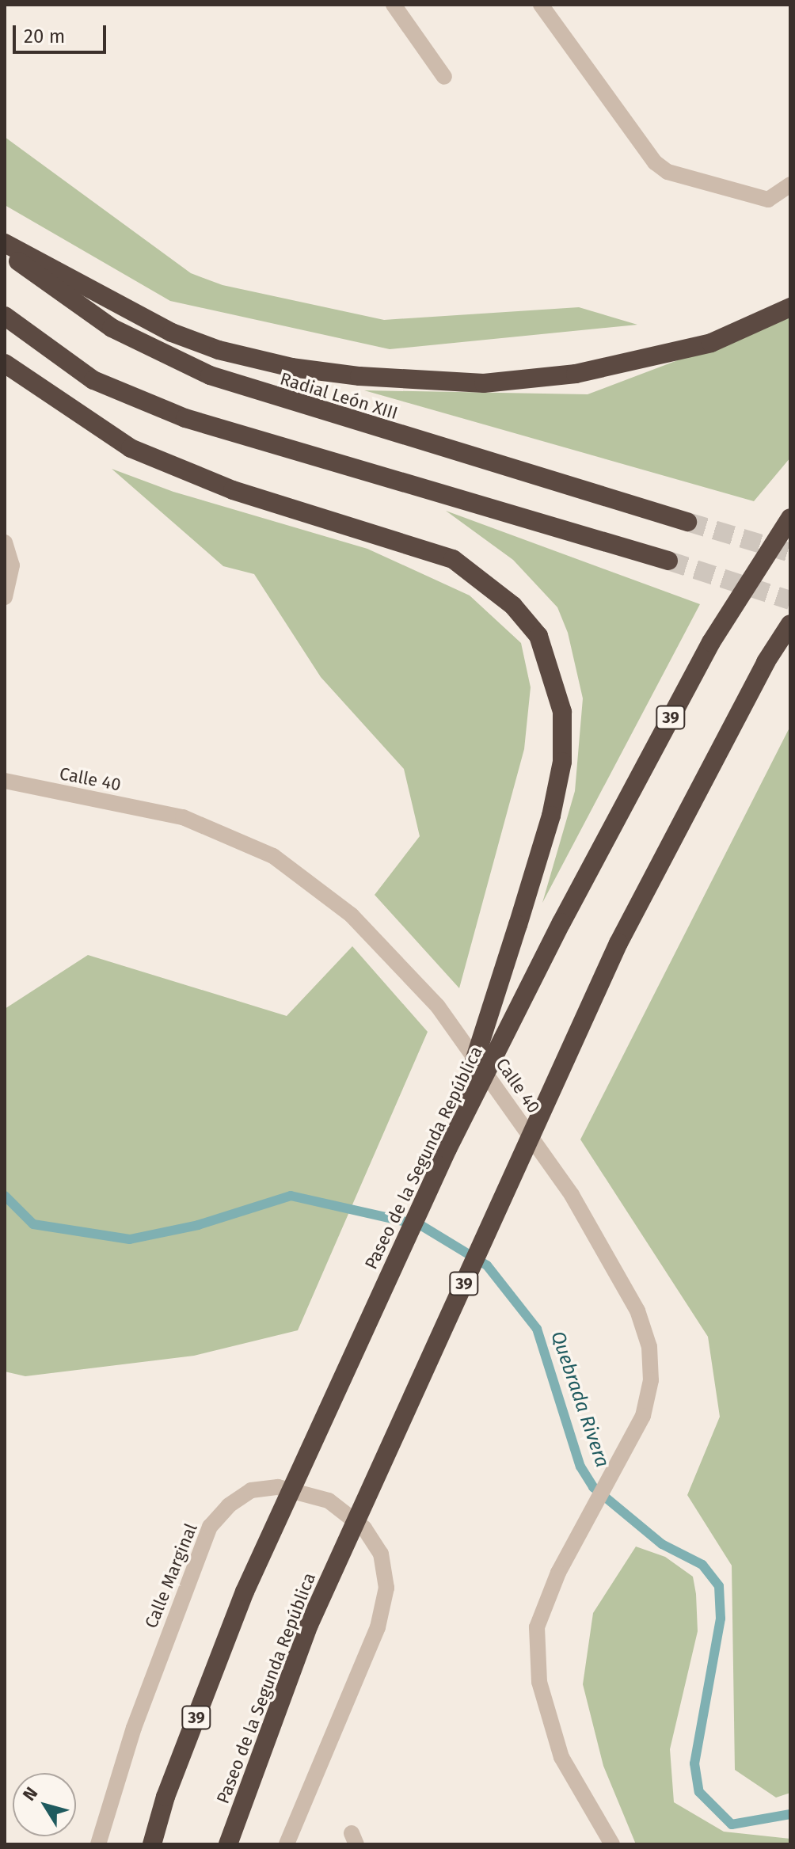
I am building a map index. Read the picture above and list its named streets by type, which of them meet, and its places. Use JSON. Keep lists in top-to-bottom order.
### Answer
{
  "streets": {
    "highway": ["Radial León XIII", "39", "Paseo de la Segunda República"],
    "street": ["Calle 40", "Calle Marginal"]
  },
  "water": ["Quebrada Rivera"],
  "scale_bar": "20 m",
  "north": "top left"
}
